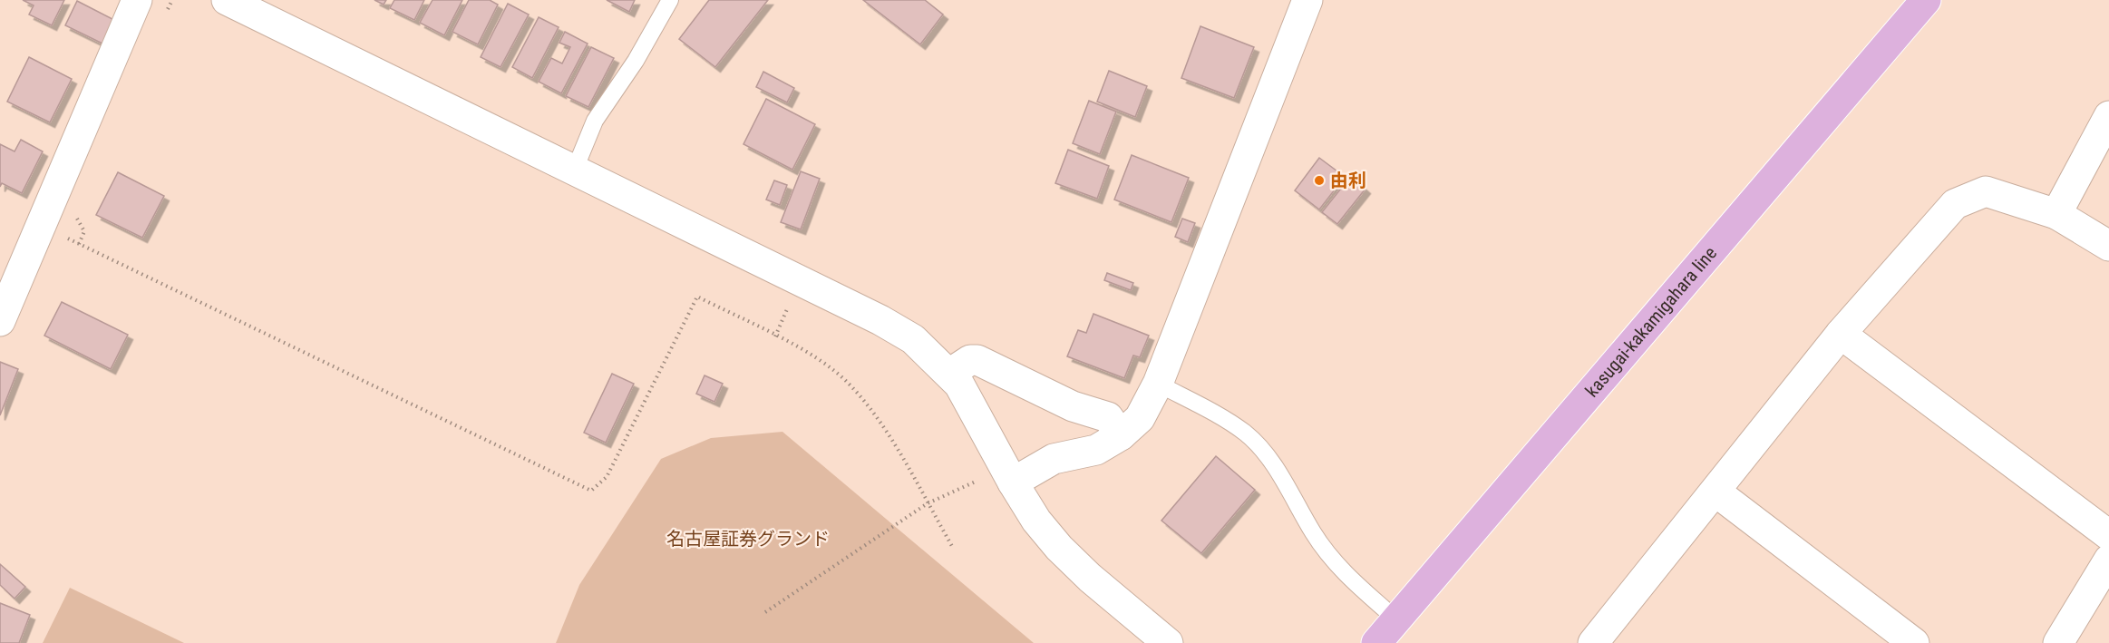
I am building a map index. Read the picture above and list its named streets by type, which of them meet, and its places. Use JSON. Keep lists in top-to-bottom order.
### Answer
{
  "streets": {
    "main road": ["kasugai-kakamigahara line"]
  },
  "parks": ["名古屋証券グランド"],
  "places": ["由利"]
}
